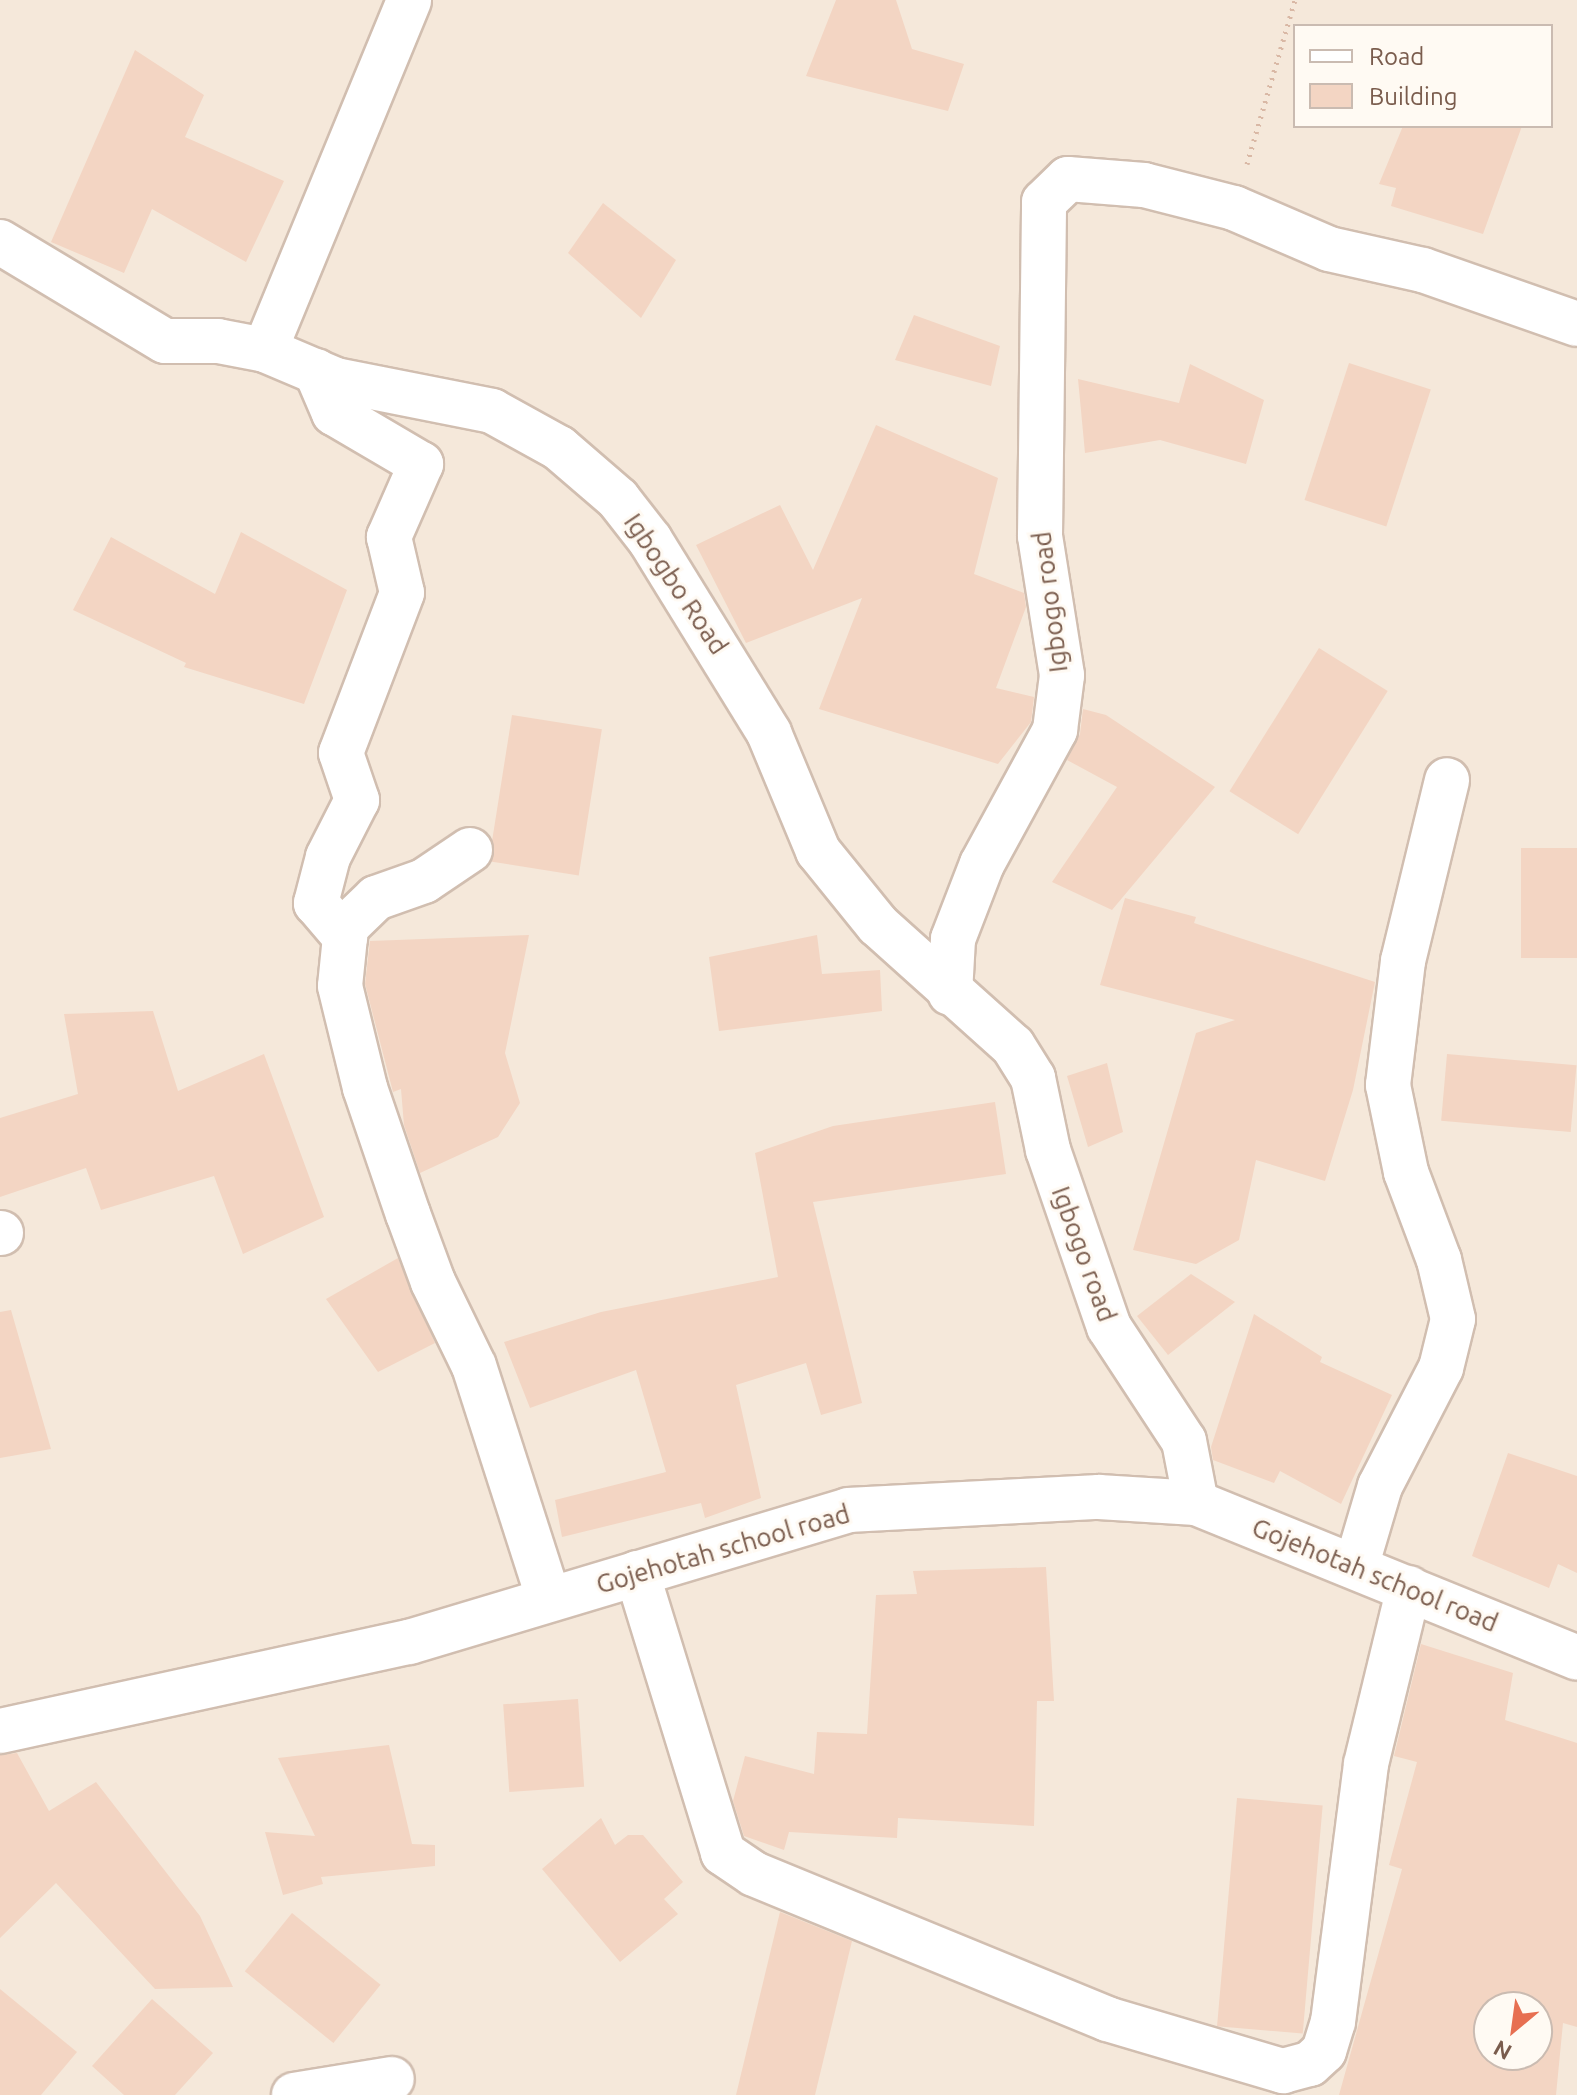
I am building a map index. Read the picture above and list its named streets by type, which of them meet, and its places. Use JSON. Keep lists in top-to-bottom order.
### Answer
{
  "streets": {
    "street": ["Igbogbo Road", "Igbogo road", "Gojehotah school road"]
  },
  "crossings": [
    ["Igbogbo Road", "Igbogo road"],
    ["Igbogo road", "Gojehotah school road"]
  ],
  "legend": ["Road", "Building"],
  "north": "bottom left"
}
